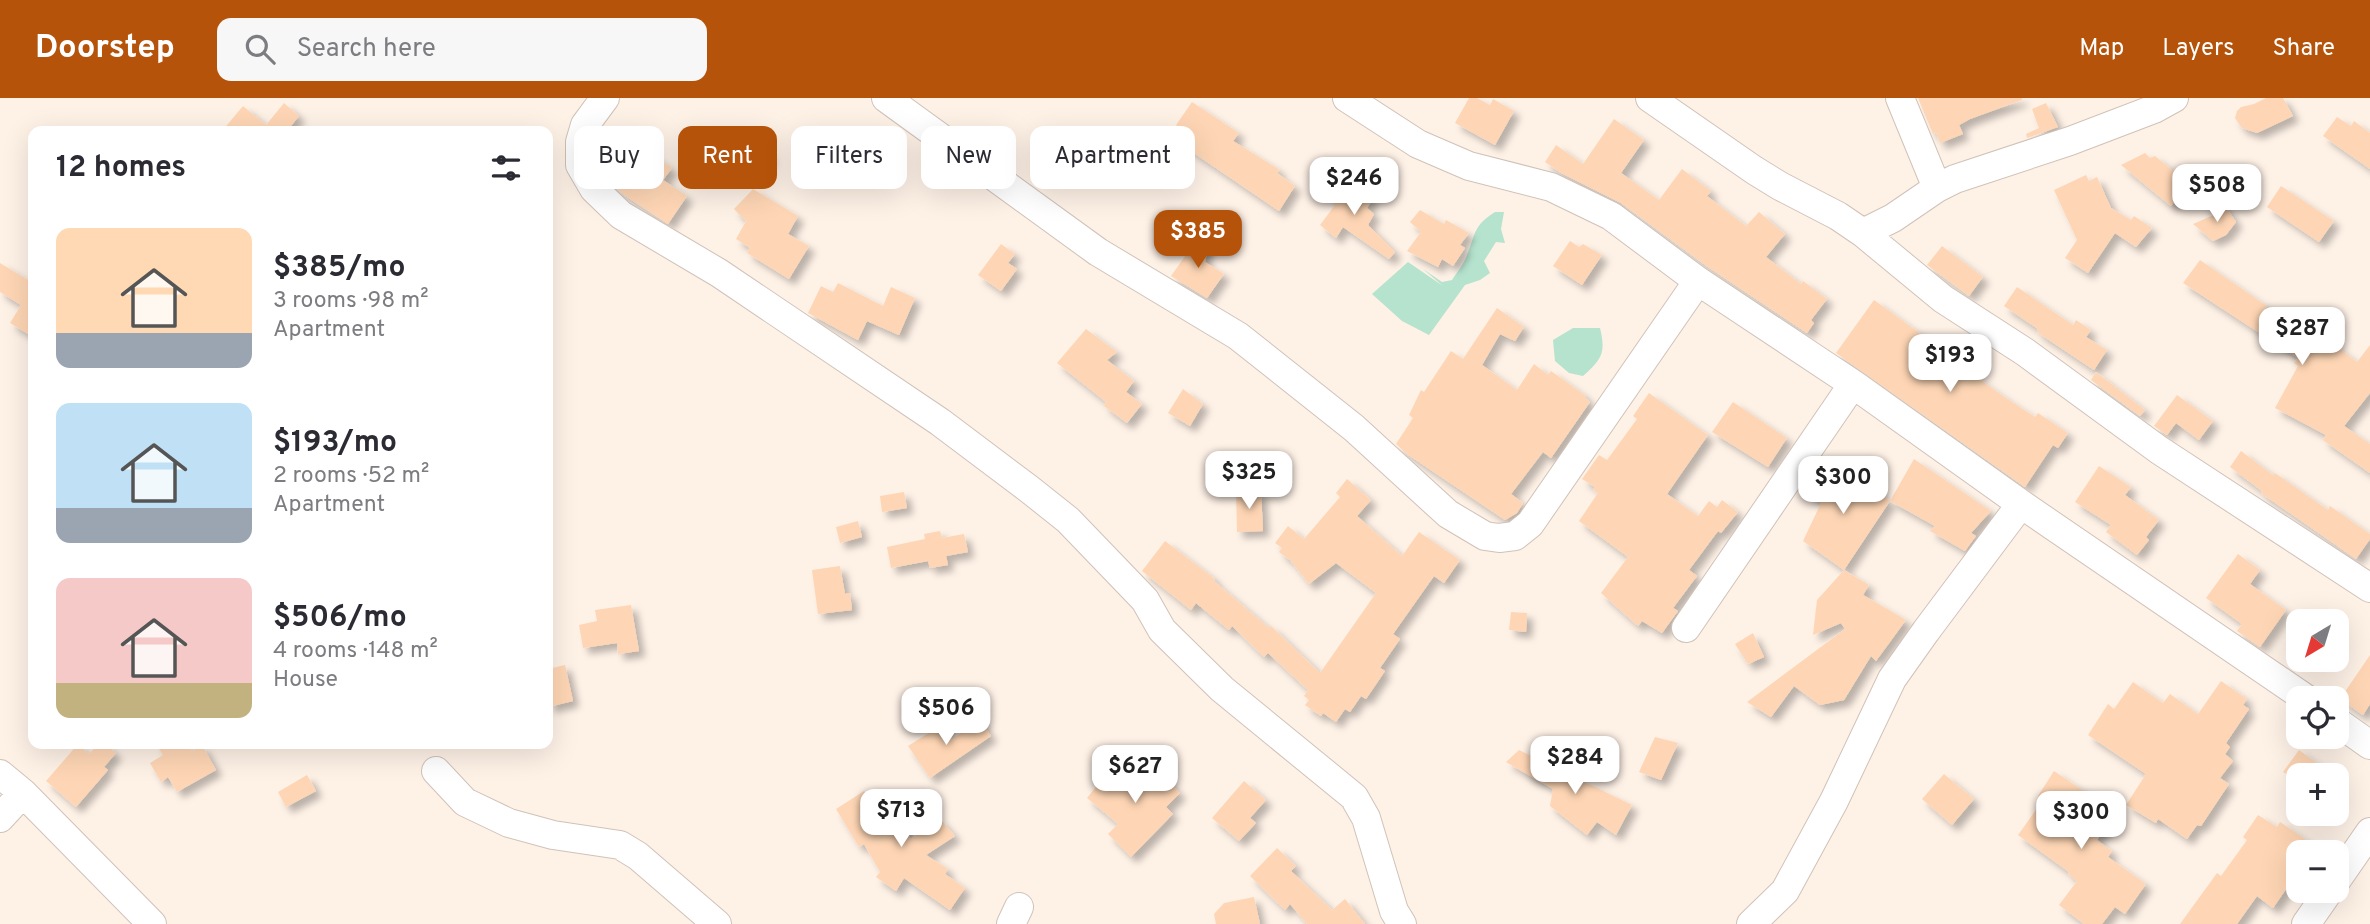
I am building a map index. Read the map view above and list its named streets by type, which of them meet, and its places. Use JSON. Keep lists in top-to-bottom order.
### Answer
{
  "north": "bottom left",
  "page": {
    "header": "Doorstep",
    "search": "Search here",
    "nav": ["Map", "Layers", "Share"],
    "chip": [
      "Buy",
      "Rent",
      "Filters",
      "New",
      "Apartment"
    ],
    "heading": "12 homes",
    "price": [
      "$246",
      "$508",
      "$385",
      "$287",
      "$193",
      "$325",
      "$300",
      "$506",
      "$284",
      "$627",
      "$713",
      "$300"
    ],
    "list": [
      {
        "name": "$385/mo",
        "note": "3 rooms · 98 m² · Apartment"
      },
      {
        "name": "$193/mo",
        "note": "2 rooms · 52 m² · Apartment"
      },
      {
        "name": "$506/mo",
        "note": "4 rooms · 148 m² · House"
      }
    ],
    "map_buttons": ["+", "−"]
  }
}
